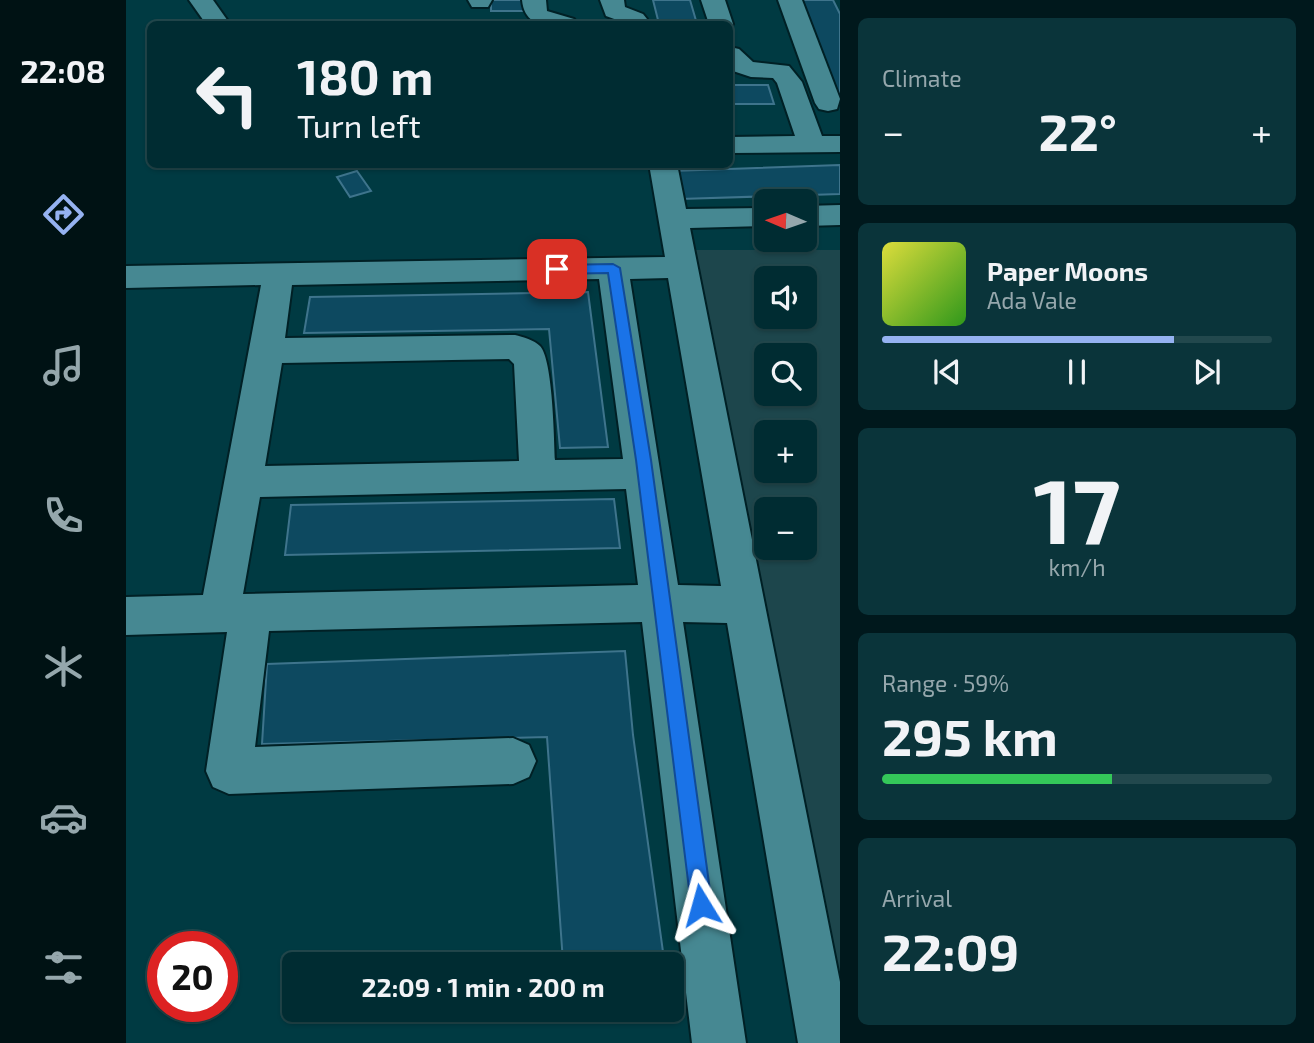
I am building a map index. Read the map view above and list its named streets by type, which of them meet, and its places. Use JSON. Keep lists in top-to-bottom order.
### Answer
{
  "north": "left",
  "page": {
    "tabs": "22:08",
    "tile": [
      "Climate",
      ["17", "km/h"],
      ["Range · 59%", "295 km"],
      ["Arrival", "22:09"]
    ],
    "turn": ["180 m", "Turn left"],
    "heat": ["−", "22°", "+"],
    "map_buttons": ["+", "−"],
    "song": ["Paper Moons", "Ada Vale"],
    "limit": "20",
    "trip": "22:09 · 1 min · 200 m"
  }
}
